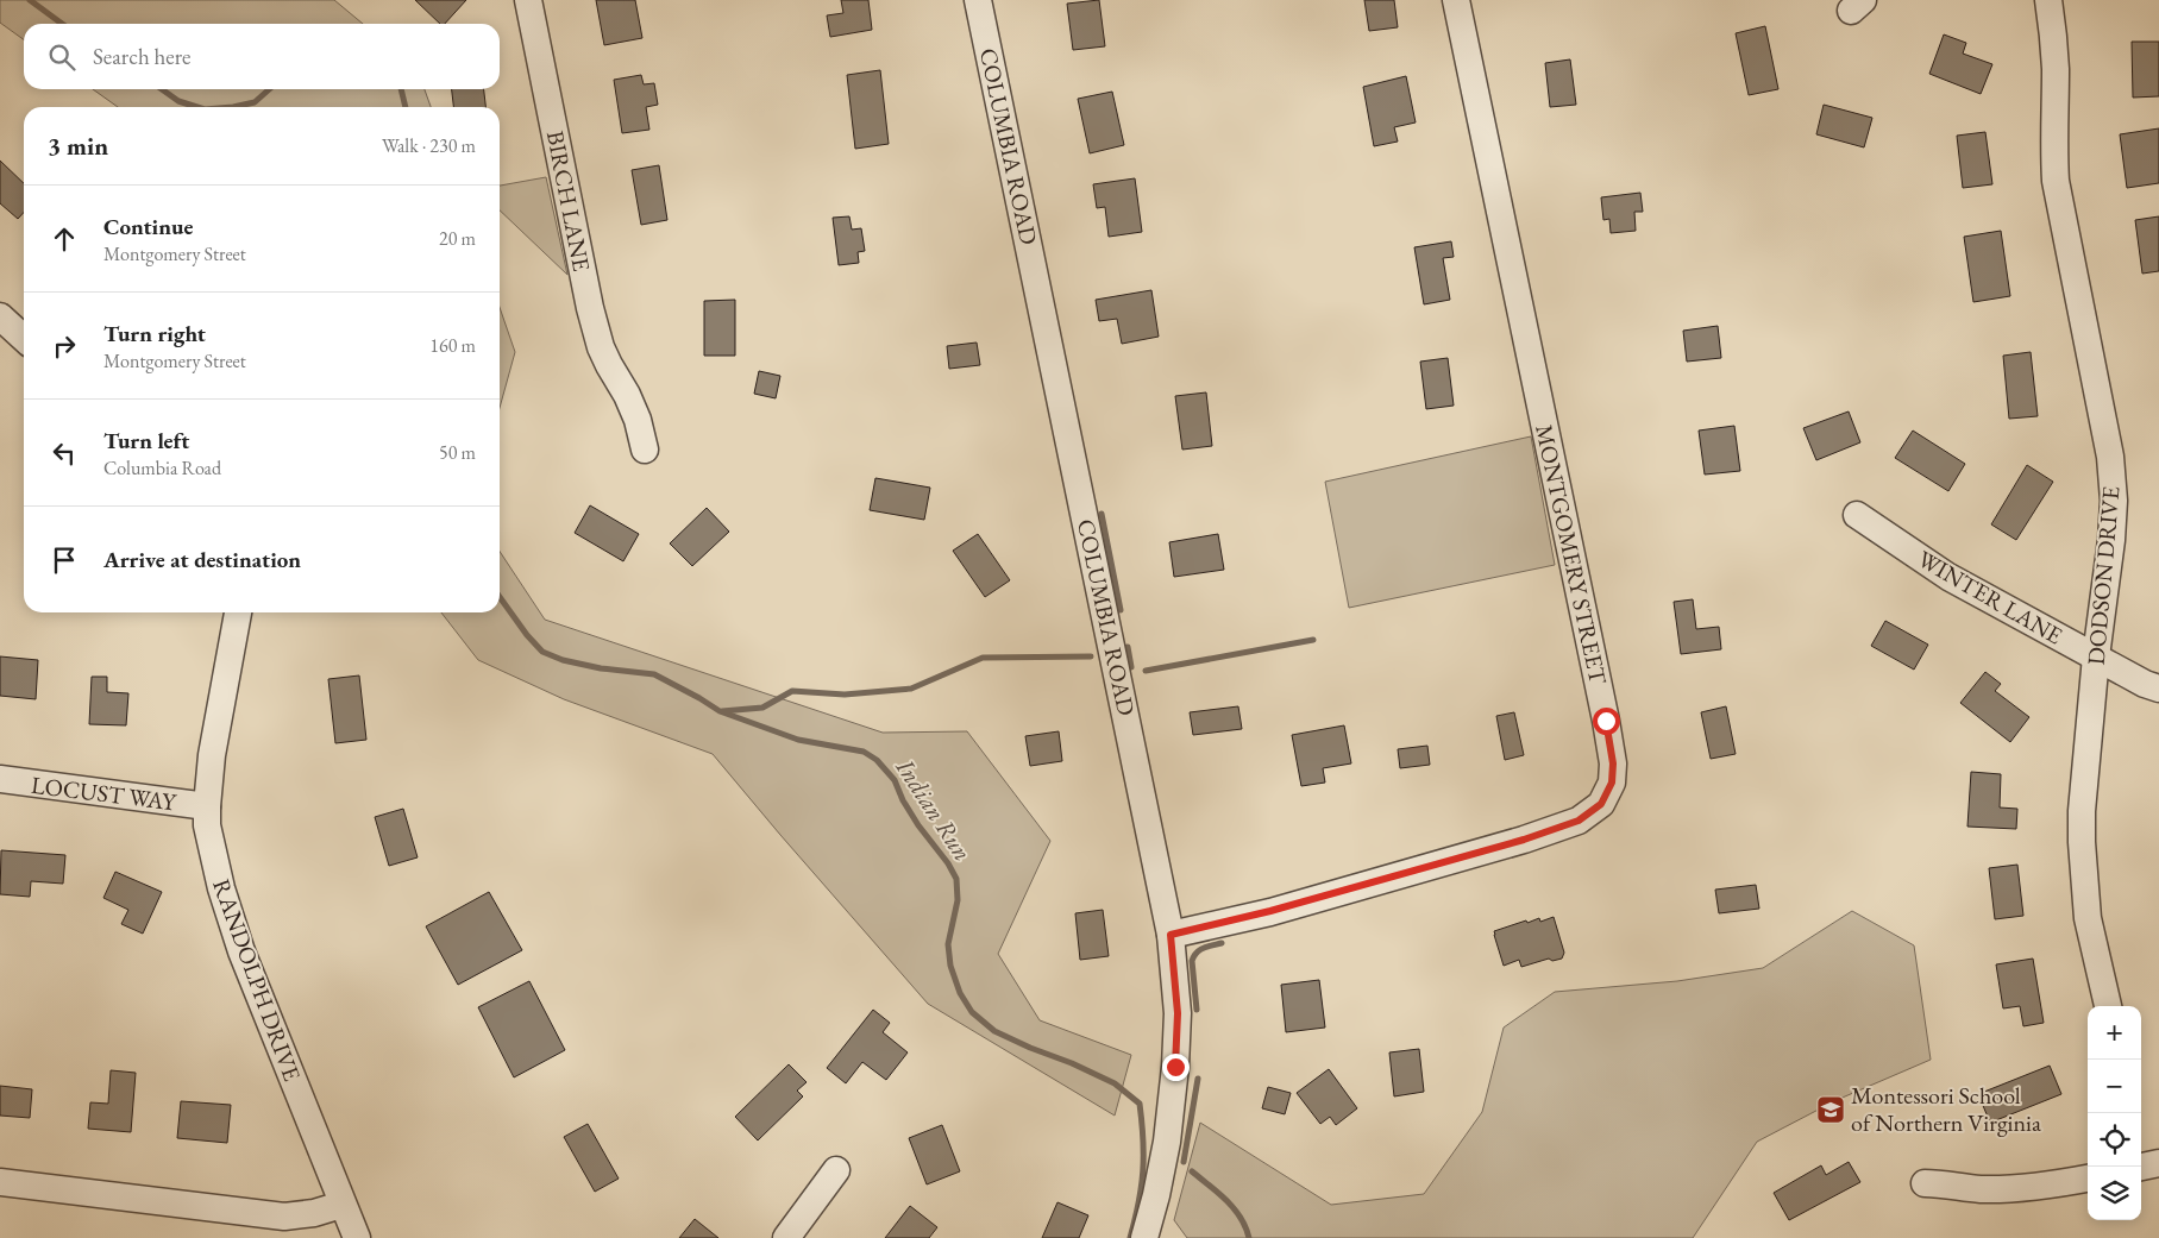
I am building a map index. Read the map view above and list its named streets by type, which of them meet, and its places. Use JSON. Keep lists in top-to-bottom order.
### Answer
{
  "streets": {
    "street": [
      "COLUMBIA ROAD",
      "BIRCH LANE",
      "MONTGOMERY STREET",
      "DODSON DRIVE",
      "WINTER LANE",
      "LOCUST WAY",
      "RANDOLPH DRIVE"
    ]
  },
  "crossings": [
    ["COLUMBIA ROAD", "MONTGOMERY STREET"],
    ["DODSON DRIVE", "WINTER LANE"],
    ["LOCUST WAY", "RANDOLPH DRIVE"]
  ],
  "water": ["Indian Run"],
  "places": {
    "school or university": ["Montessori School of Northern Virginia"]
  },
  "page": {
    "search": "Search here",
    "heading": ["3 min", "Walk · 230 m"],
    "list": [
      ["Continue", "Montgomery Street", "20 m"],
      ["Turn right", "Montgomery Street", "160 m"],
      ["Turn left", "Columbia Road", "50 m"],
      "Arrive at destination"
    ],
    "map_buttons": ["+", "−"]
  }
}
